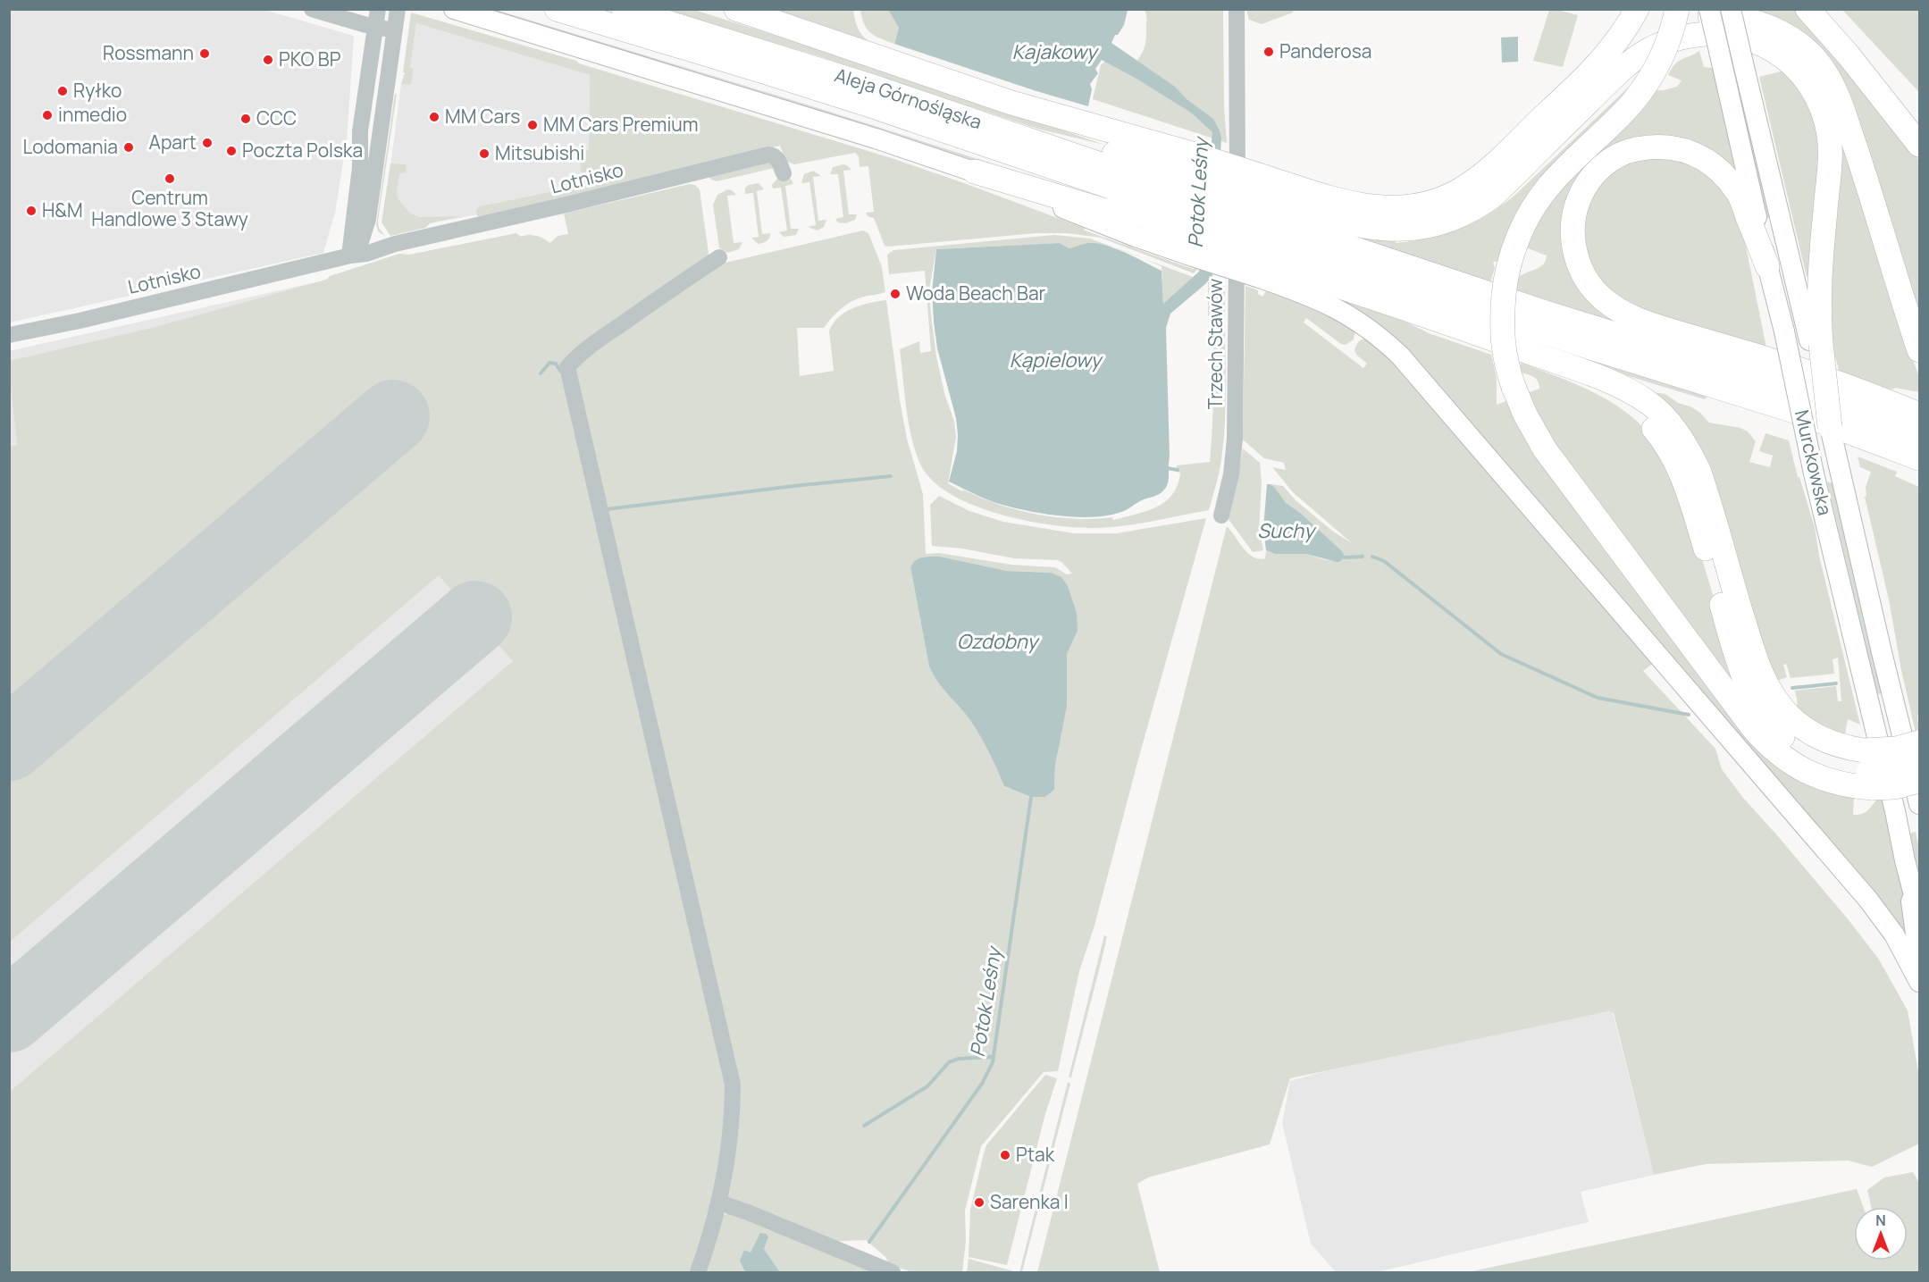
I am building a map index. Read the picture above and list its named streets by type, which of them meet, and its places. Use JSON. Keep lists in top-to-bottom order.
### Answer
{
  "streets": {
    "highway": ["Aleja Górnośląska"],
    "main road": ["Murckowska"],
    "street": ["Lotnisko", "Trzech Stawów"]
  },
  "water": [
    "Kajakowy",
    "Potok Leśny",
    "Kąpielowy",
    "Suchy",
    "Ozdobny"
  ],
  "places": [
    "Panderosa",
    "Rossmann",
    "PKO BP",
    "Ryłko",
    "inmedio",
    "MM Cars",
    "CCC",
    "MM Cars Premium",
    "Apart",
    "Lodomania",
    "Poczta Polska",
    "Mitsubishi",
    "Centrum Handlowe 3 Stawy",
    "H&M",
    "Woda Beach Bar",
    "Ptak",
    "Sarenka I"
  ],
  "north": "top"
}
